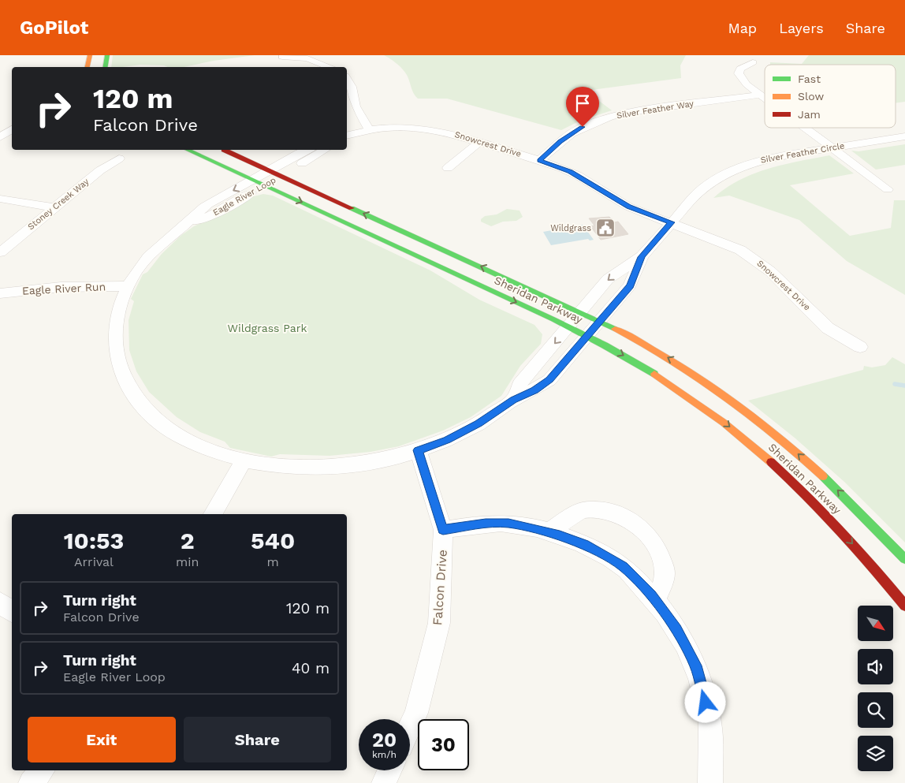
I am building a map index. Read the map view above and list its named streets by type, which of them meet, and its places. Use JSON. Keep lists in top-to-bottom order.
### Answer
{
  "streets": {
    "main road": ["Sheridan Parkway"],
    "street": [
      "Silver Feather Way",
      "Snowcrest Drive",
      "Silver Feather Circle",
      "Eagle River Loop",
      "Stoney Creek Way",
      "Eagle River Run",
      "Falcon Drive"
    ]
  },
  "crossings": [
    ["Silver Feather Way", "Snowcrest Drive"],
    ["Snowcrest Drive", "Silver Feather Circle"],
    ["Silver Feather Circle", "Eagle River Loop"],
    ["Silver Feather Circle", "Sheridan Parkway"],
    ["Eagle River Loop", "Eagle River Run"],
    ["Eagle River Loop", "Sheridan Parkway"],
    ["Eagle River Loop", "Falcon Drive"]
  ],
  "parks": ["Wildgrass Park"],
  "places": {
    "public building": ["Wildgrass"]
  },
  "legend": ["Fast", "Slow", "Jam"],
  "north": "bottom right",
  "page": {
    "header": "GoPilot",
    "nav": ["Map", "Layers", "Share"],
    "turn": ["120 m", "Falcon Drive"],
    "eta": [
      "10:53",
      "Arrival",
      "2",
      "min",
      "540",
      "m"
    ],
    "list": [
      {
        "name": "Turn right",
        "note": "Falcon Drive",
        "value": "120 m"
      },
      {
        "name": "Turn right",
        "note": "Eagle River Loop",
        "value": "40 m"
      }
    ],
    "buttons": ["Exit", "Share"],
    "speed": "20 km/h",
    "limit": "30"
  }
}
